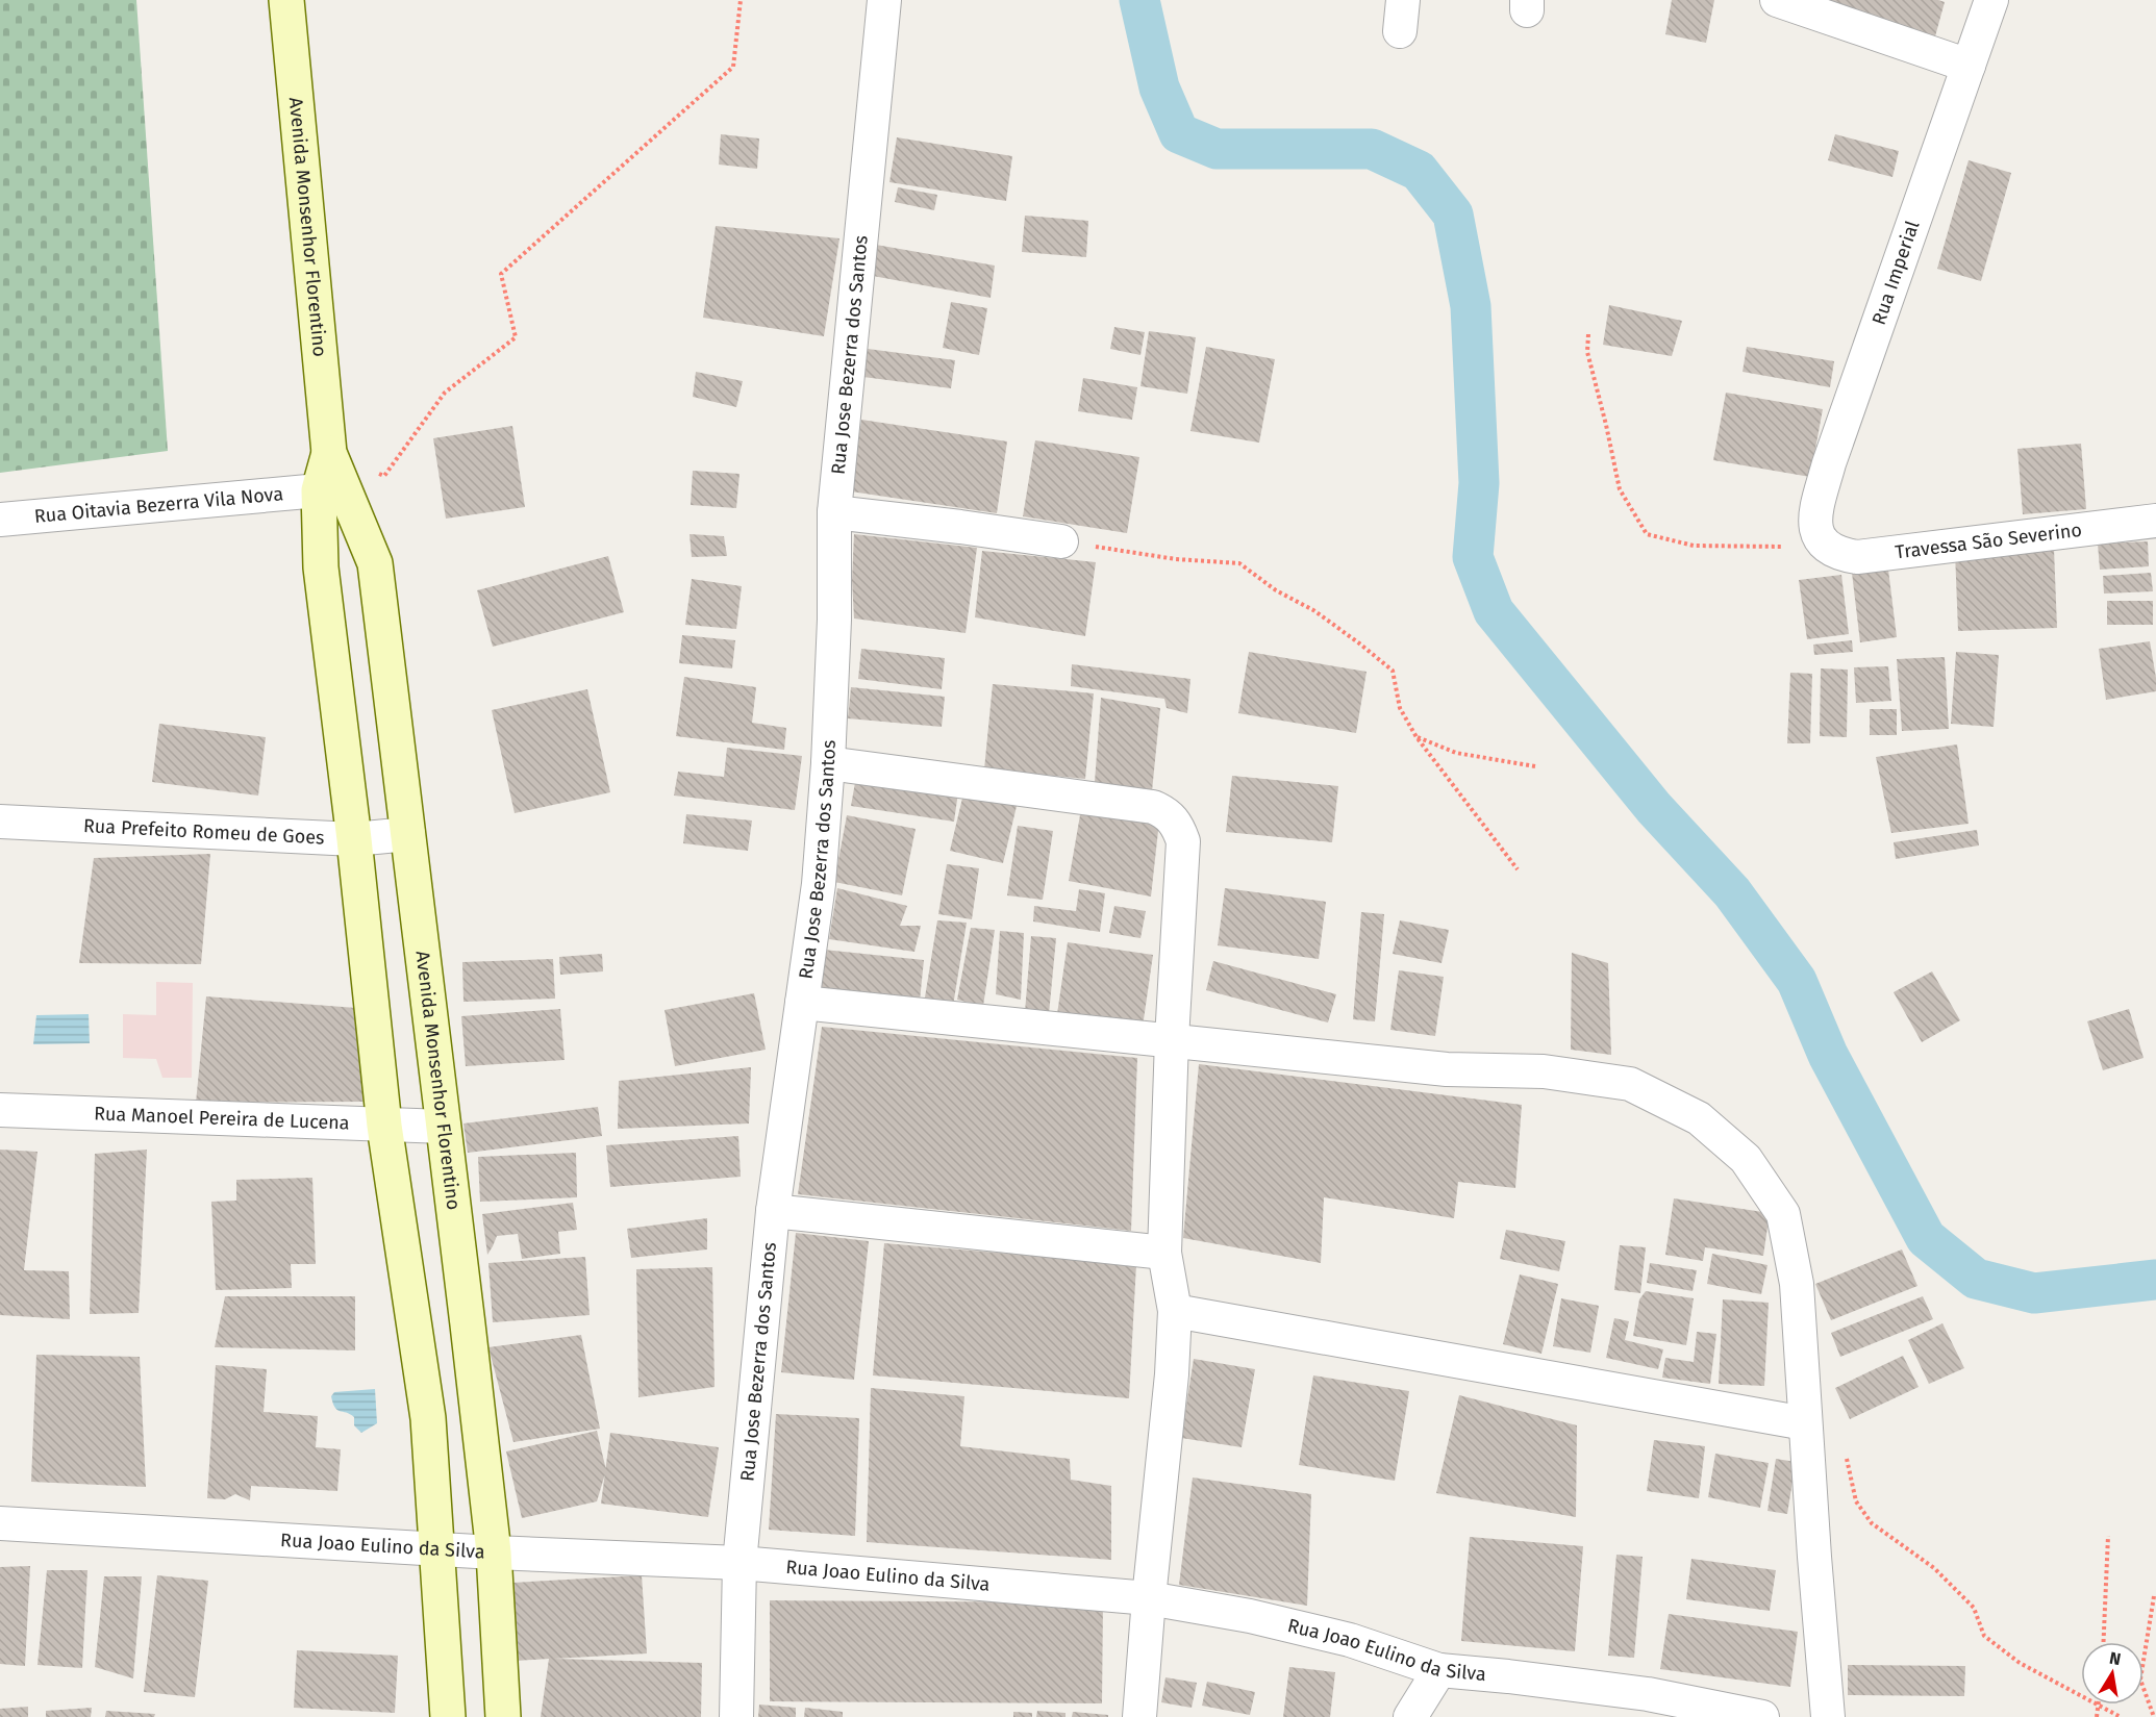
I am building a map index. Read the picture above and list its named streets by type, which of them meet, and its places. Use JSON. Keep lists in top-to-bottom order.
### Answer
{
  "streets": {
    "main road": ["Avenida Monsenhor Florentino"],
    "street": [
      "Rua Imperial",
      "Rua Jose Bezerra dos Santos",
      "Rua Oitavia Bezerra Vila Nova",
      "Travessa São Severino",
      "Rua Prefeito Romeu de Goes",
      "Rua Manoel Pereira de Lucena",
      "Rua Joao Eulino da Silva"
    ]
  },
  "crossings": [
    ["Avenida Monsenhor Florentino", "Rua Oitavia Bezerra Vila Nova"],
    ["Avenida Monsenhor Florentino", "Rua Prefeito Romeu de Goes"],
    ["Avenida Monsenhor Florentino", "Rua Manoel Pereira de Lucena"],
    ["Avenida Monsenhor Florentino", "Rua Joao Eulino da Silva"],
    ["Rua Imperial", "Travessa São Severino"],
    ["Rua Jose Bezerra dos Santos", "Rua Joao Eulino da Silva"]
  ],
  "north": "top"
}
